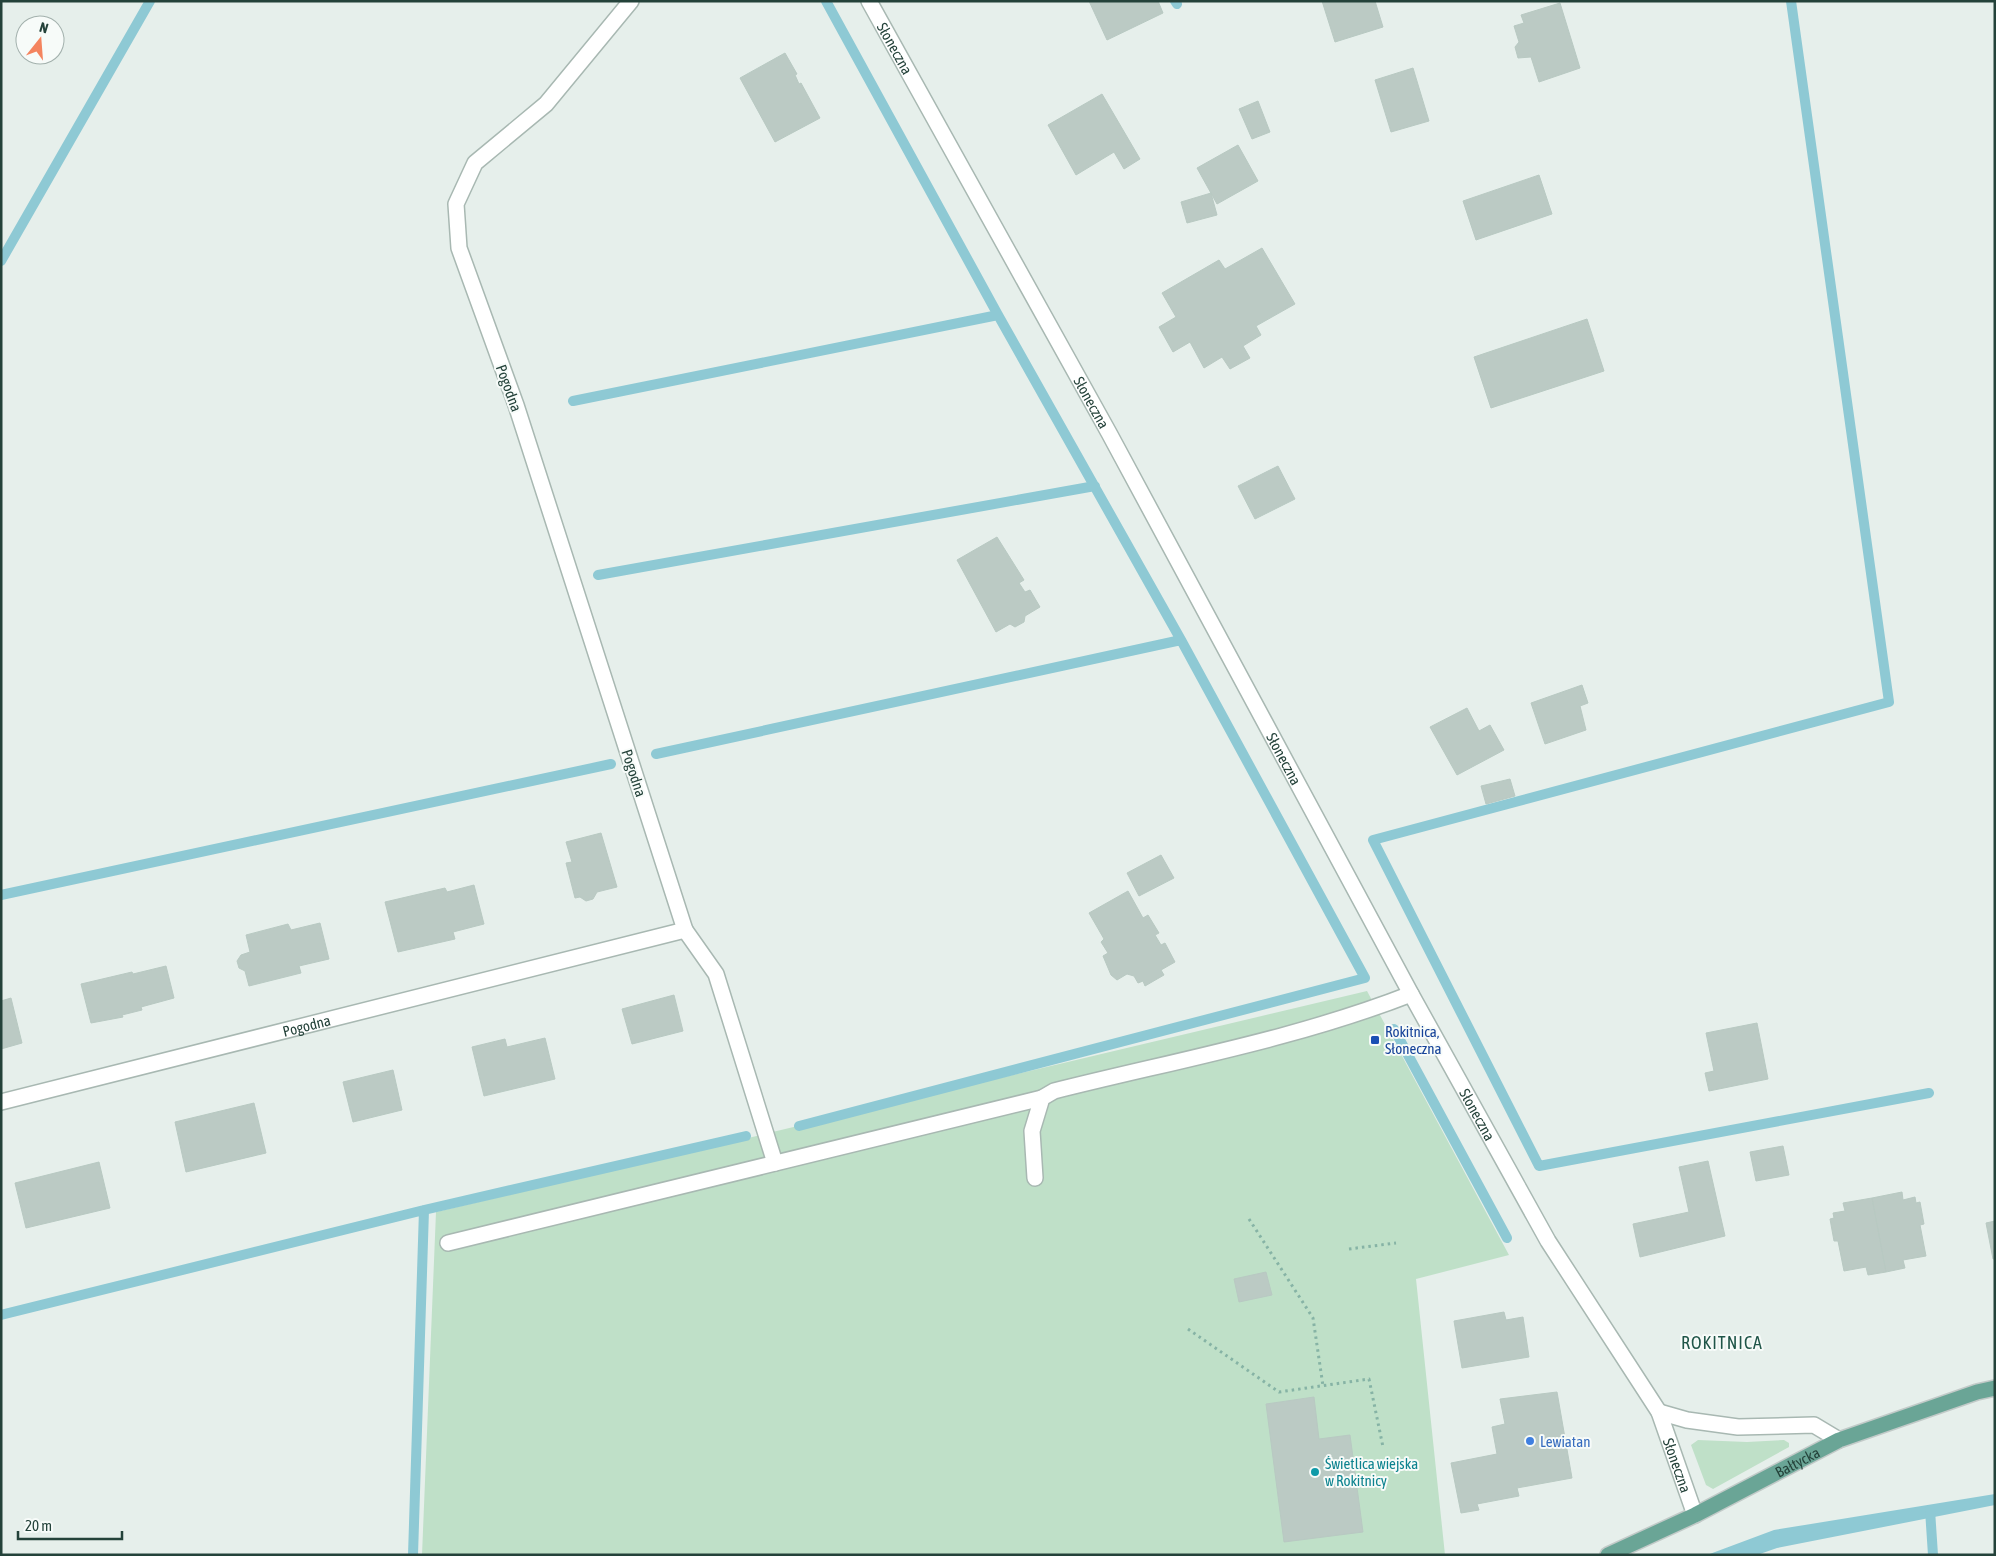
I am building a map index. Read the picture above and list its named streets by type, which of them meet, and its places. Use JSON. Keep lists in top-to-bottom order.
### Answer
{
  "streets": {
    "main road": ["Bałtycka"],
    "street": ["Słoneczna", "Pogodna"]
  },
  "crossings": [
    ["Słoneczna", "Bałtycka"]
  ],
  "districts": ["ROKITNICA"],
  "places": {
    "transit": ["Rokitnica, Słoneczna"],
    "other": ["Lewiatan", "Świetlica wiejska w Rokitnicy"]
  },
  "scale_bar": "20 m",
  "north": "top"
}
